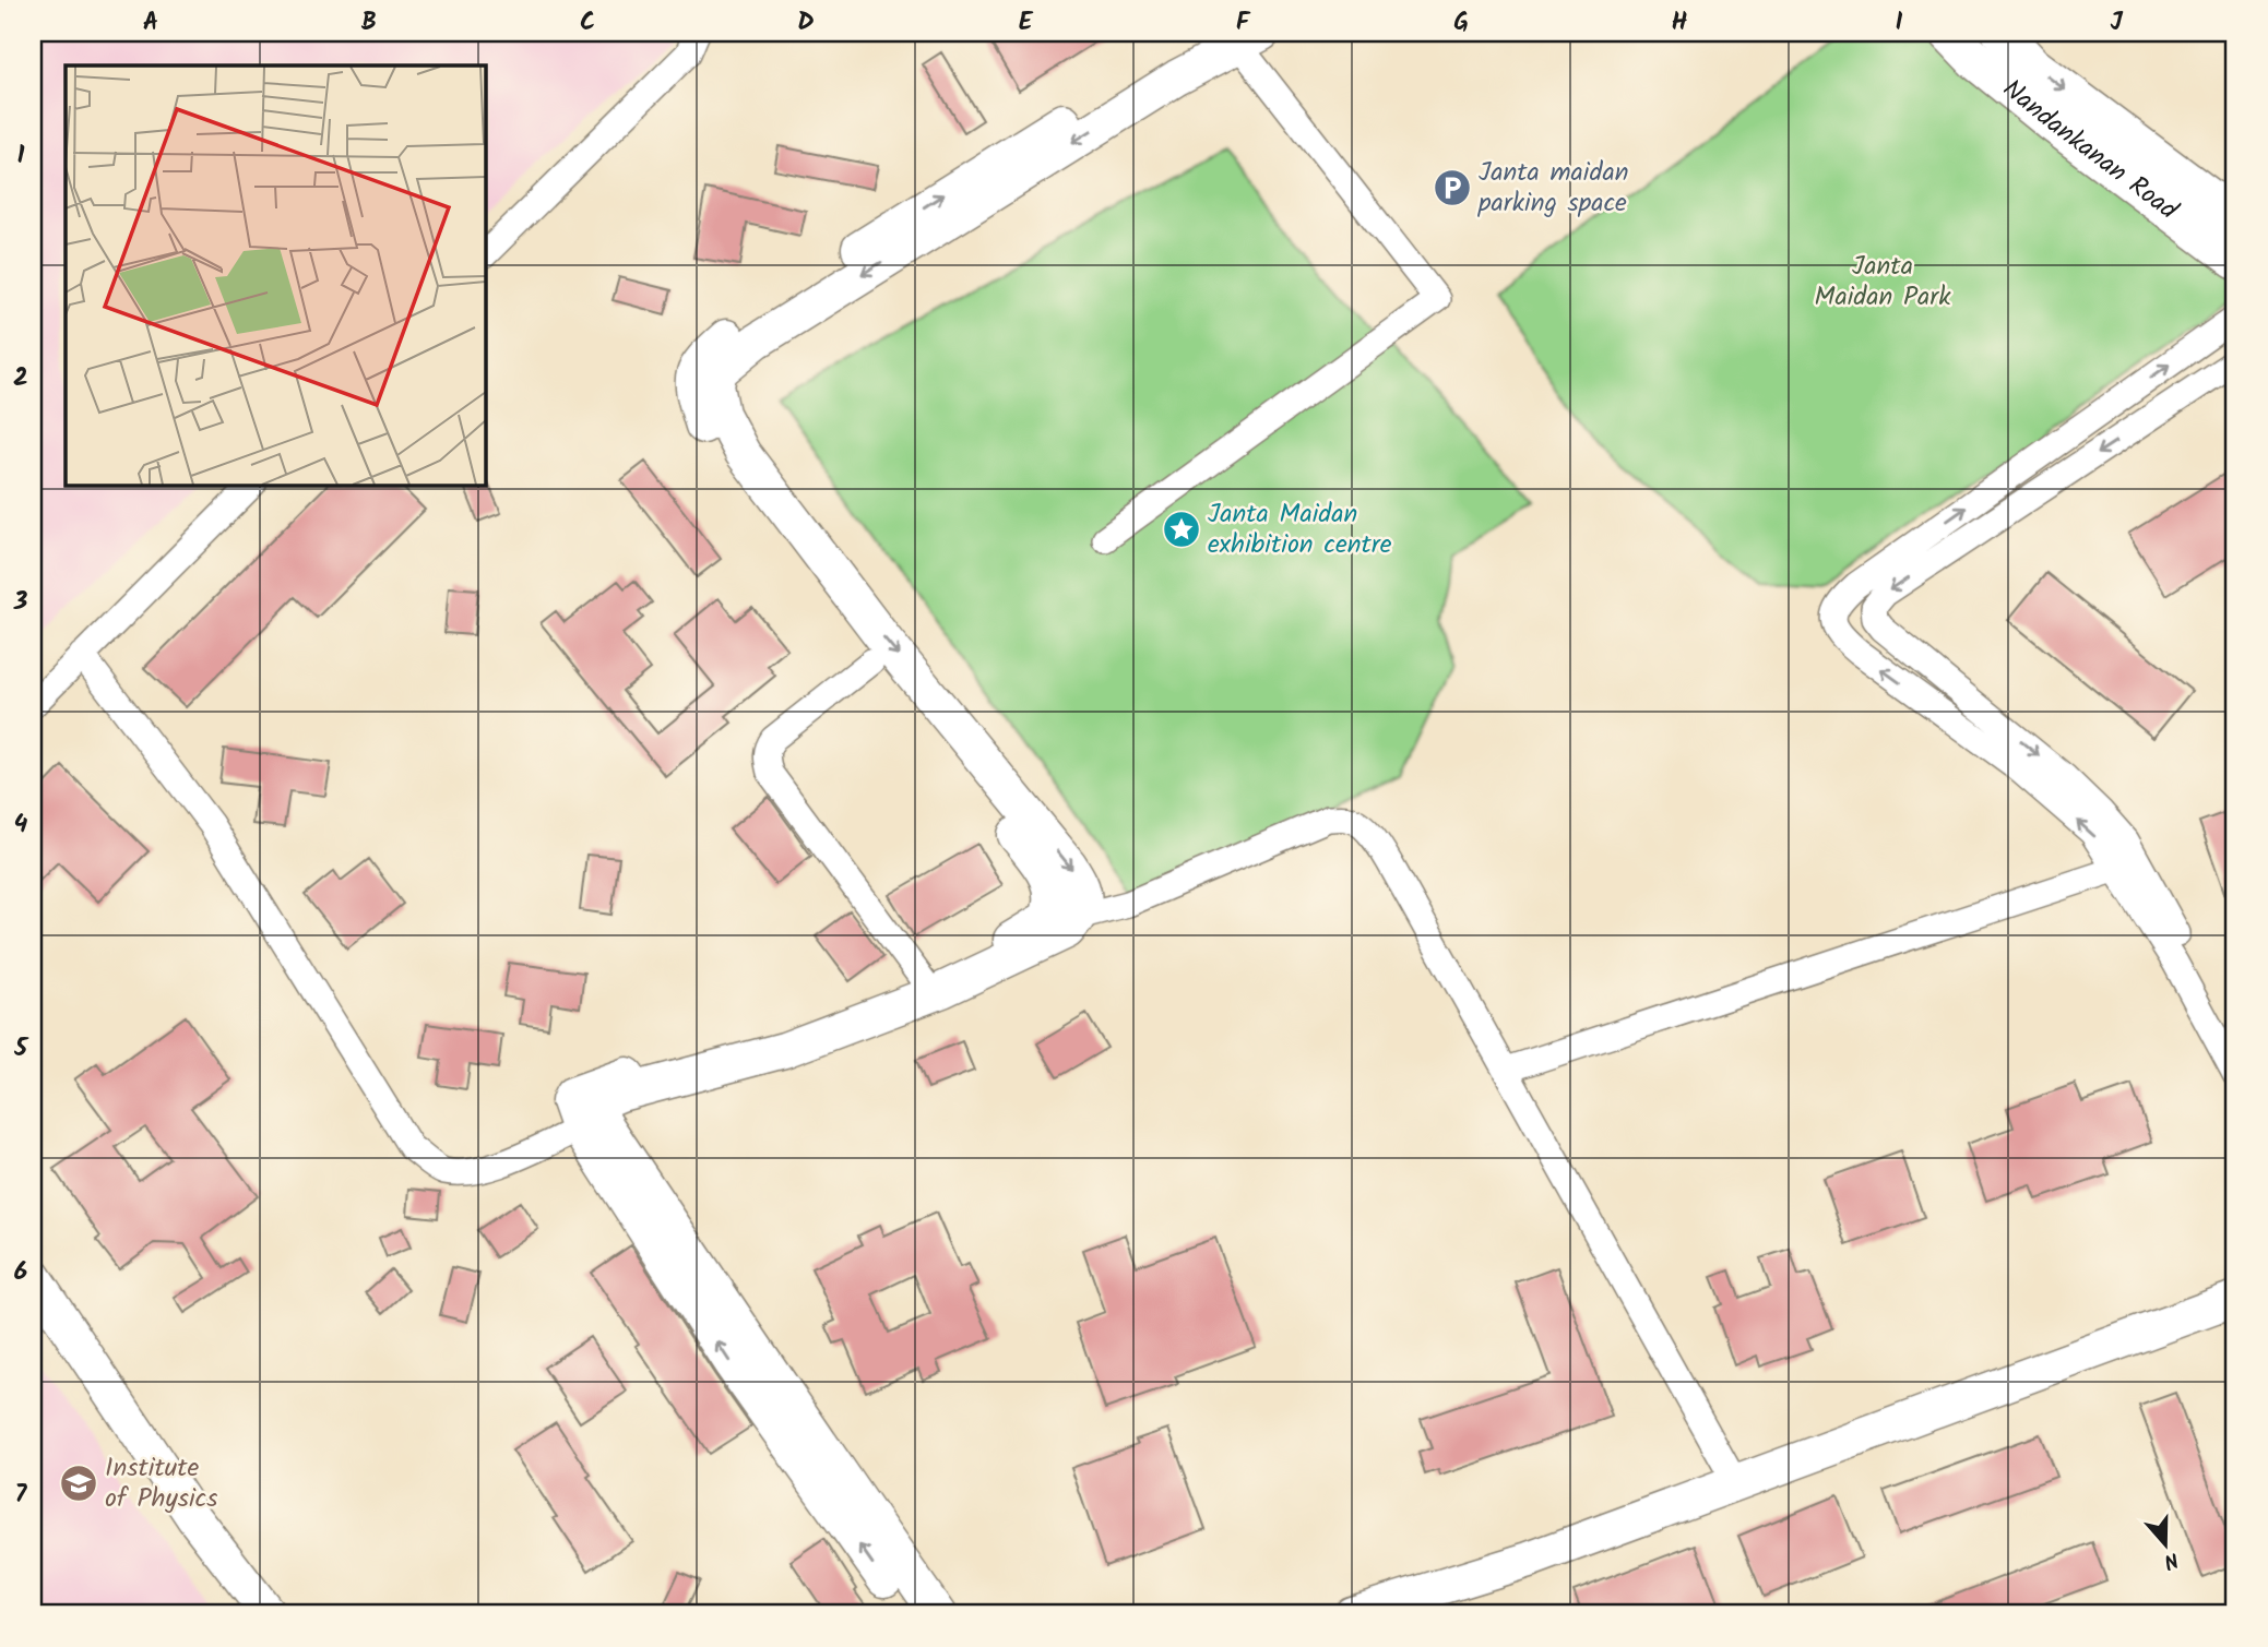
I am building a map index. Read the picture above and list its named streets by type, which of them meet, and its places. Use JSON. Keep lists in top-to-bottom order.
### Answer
{
  "streets": {
    "main road": ["Nandankanan Road"]
  },
  "parks": ["Janta Maidan Park"],
  "places": {
    "parking": ["Janta maidan parking space"],
    "place": ["Janta Maidan exhibition centre"],
    "school or university": ["Institute of Physics"]
  },
  "north": "bottom",
  "grid": {
    "columns": [
      "A",
      "B",
      "C",
      "D",
      "E",
      "F",
      "G",
      "H",
      "I",
      "J"
    ],
    "rows": [
      "1",
      "2",
      "3",
      "4",
      "5",
      "6",
      "7"
    ]
  }
}
